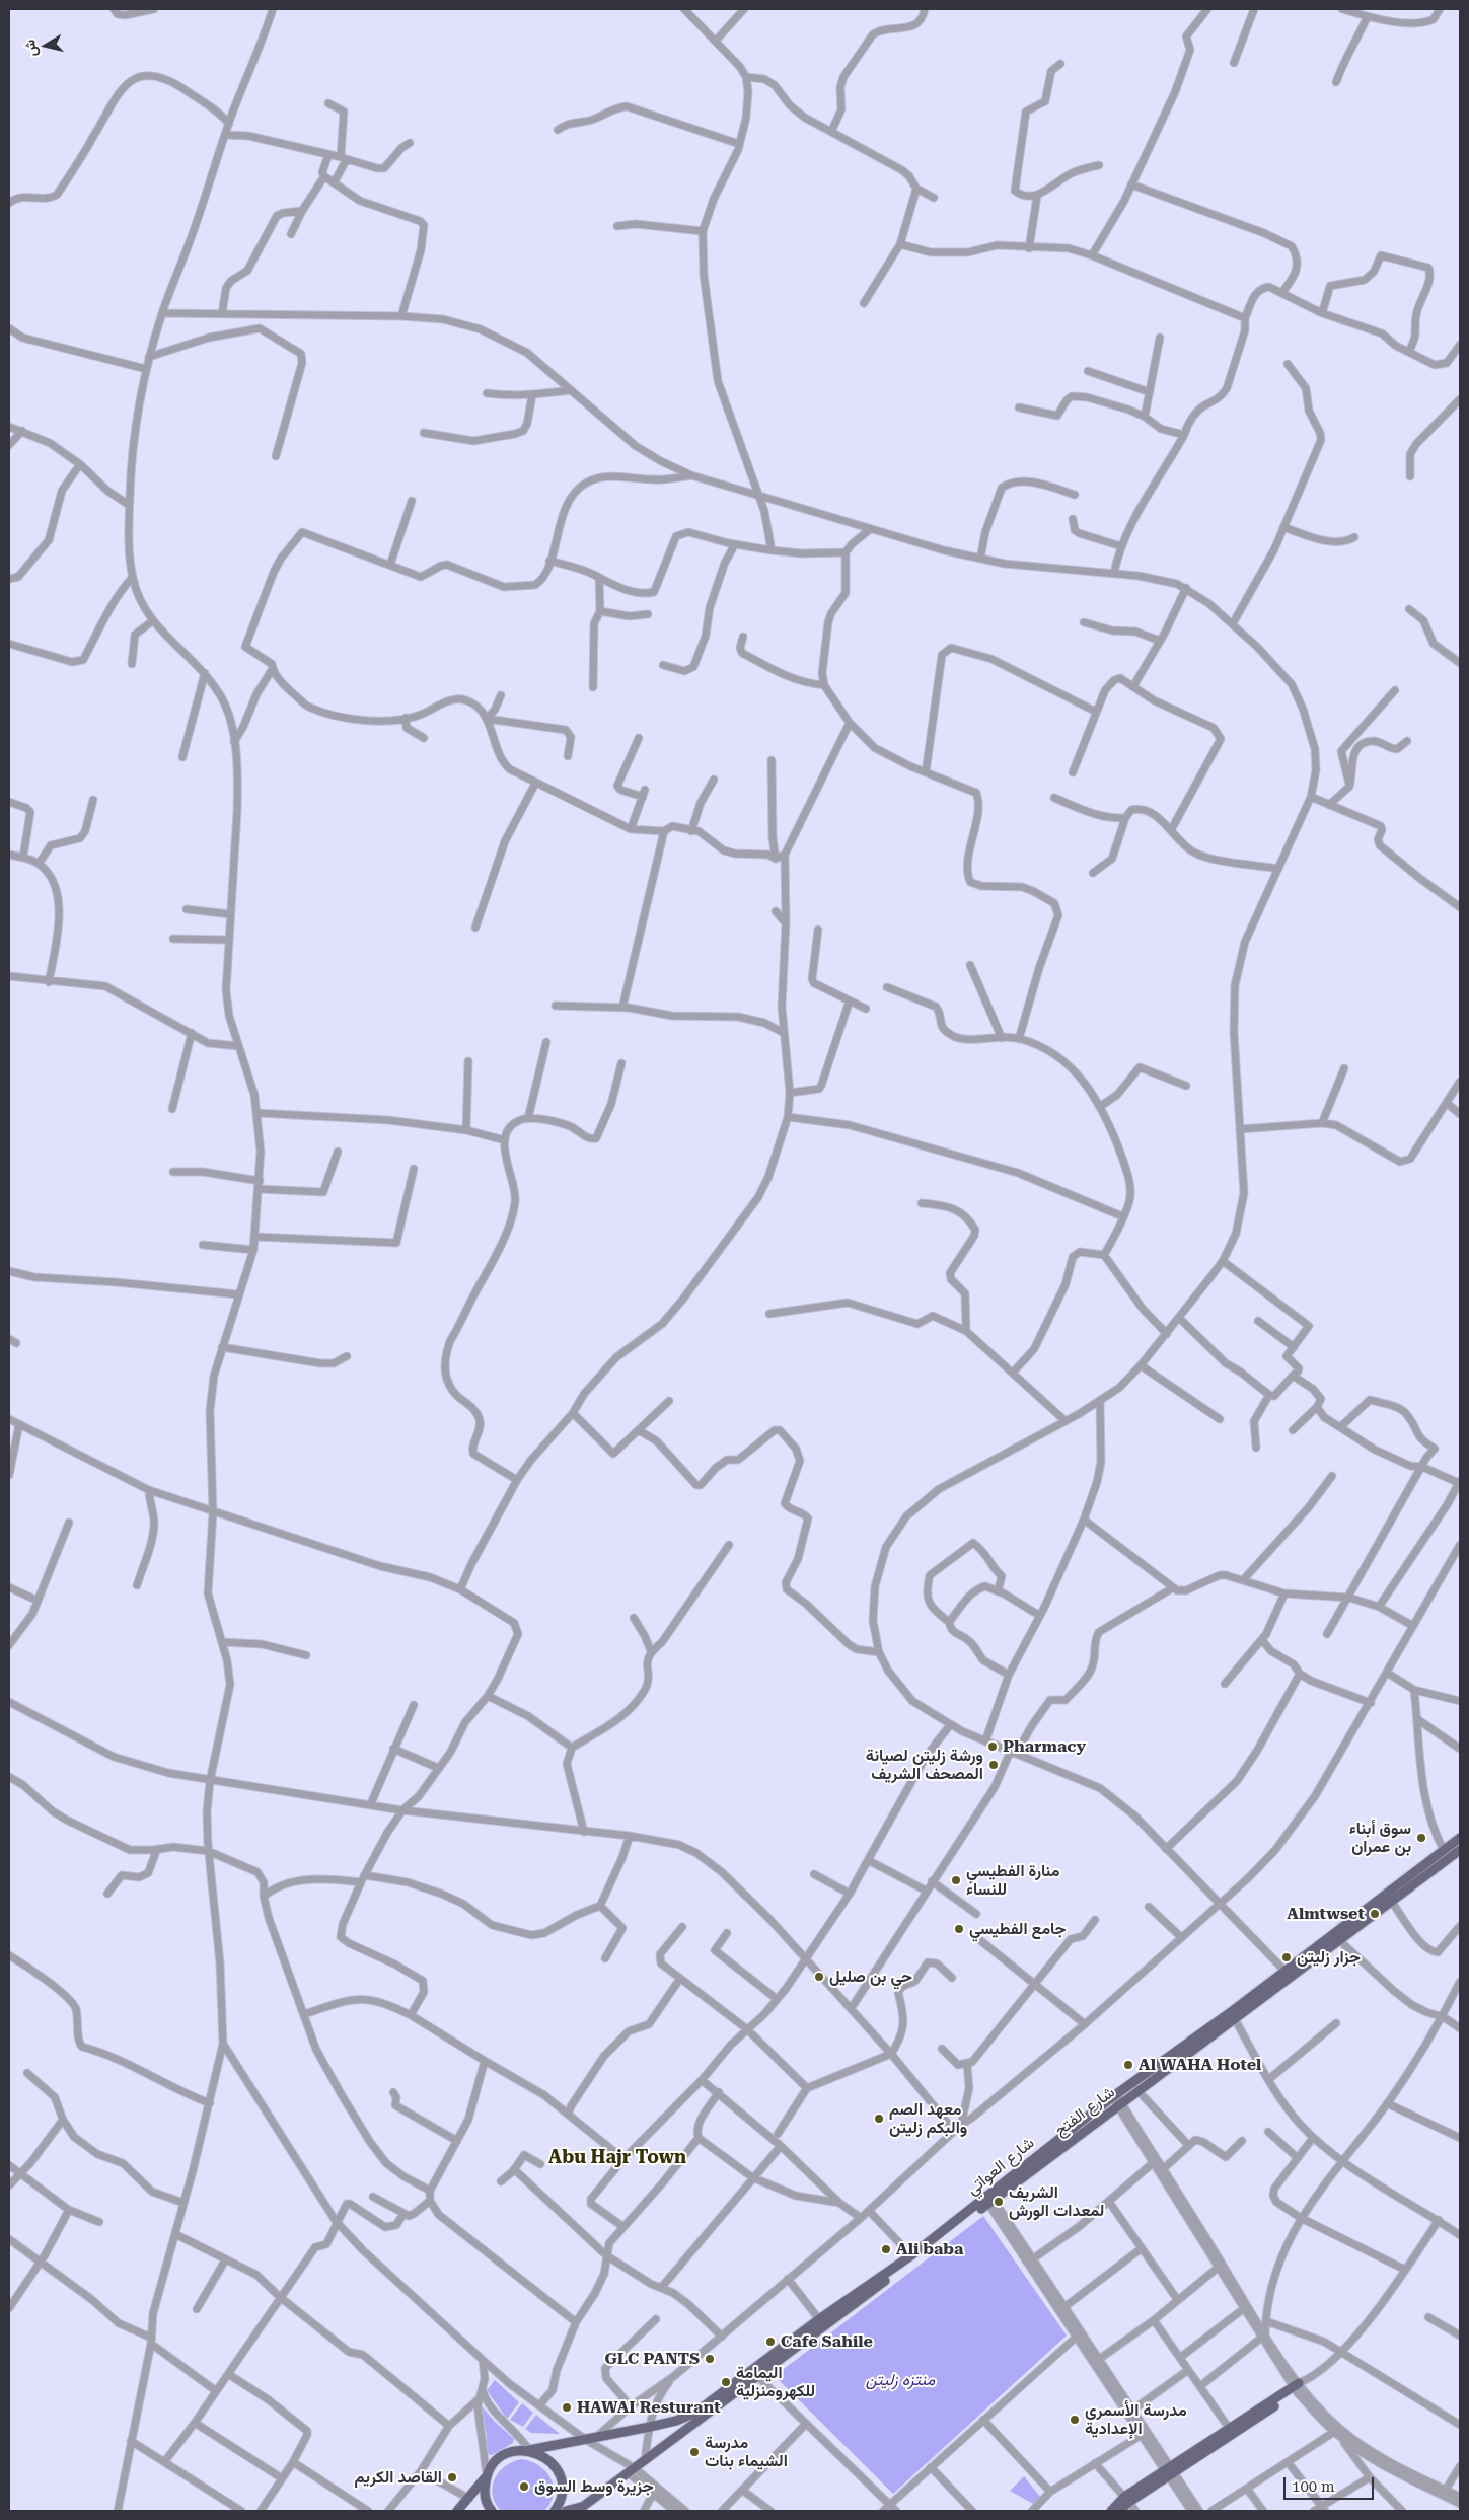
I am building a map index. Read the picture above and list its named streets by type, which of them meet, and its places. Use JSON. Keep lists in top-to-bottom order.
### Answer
{
  "streets": {
    "main road": ["شارع الفتح", "شارع العواتي"]
  },
  "crossings": [
    ["شارع الفتح", "شارع العواتي"]
  ],
  "districts": ["Abu Hajr Town"],
  "parks": ["منتزه زليتن"],
  "places": [
    "Pharmacy",
    "ورشة زليتن لصيانة المصحف الشريف",
    "سوق أبناء بن عمران",
    "منارة الفطيسي للنساء",
    "Almtwset",
    "جامع الفطيسي",
    "جزار زليتن",
    "حي بن صليل",
    "Al WAHA Hotel",
    "معهد الصم والبكم زليتن",
    "الشريف لمعدات الورش",
    "Ali baba",
    "Cafe Sahile",
    "GLC PANTS",
    "اليمامة للكهرومنزلية",
    "HAWAI Resturant",
    "مدرسة الأسمري الإعدادية",
    "مدرسة الشيماء بنات",
    "القاصد الكريم",
    "جزيرة وسط السوق"
  ],
  "scale_bar": "100 m",
  "north": "left"
}
